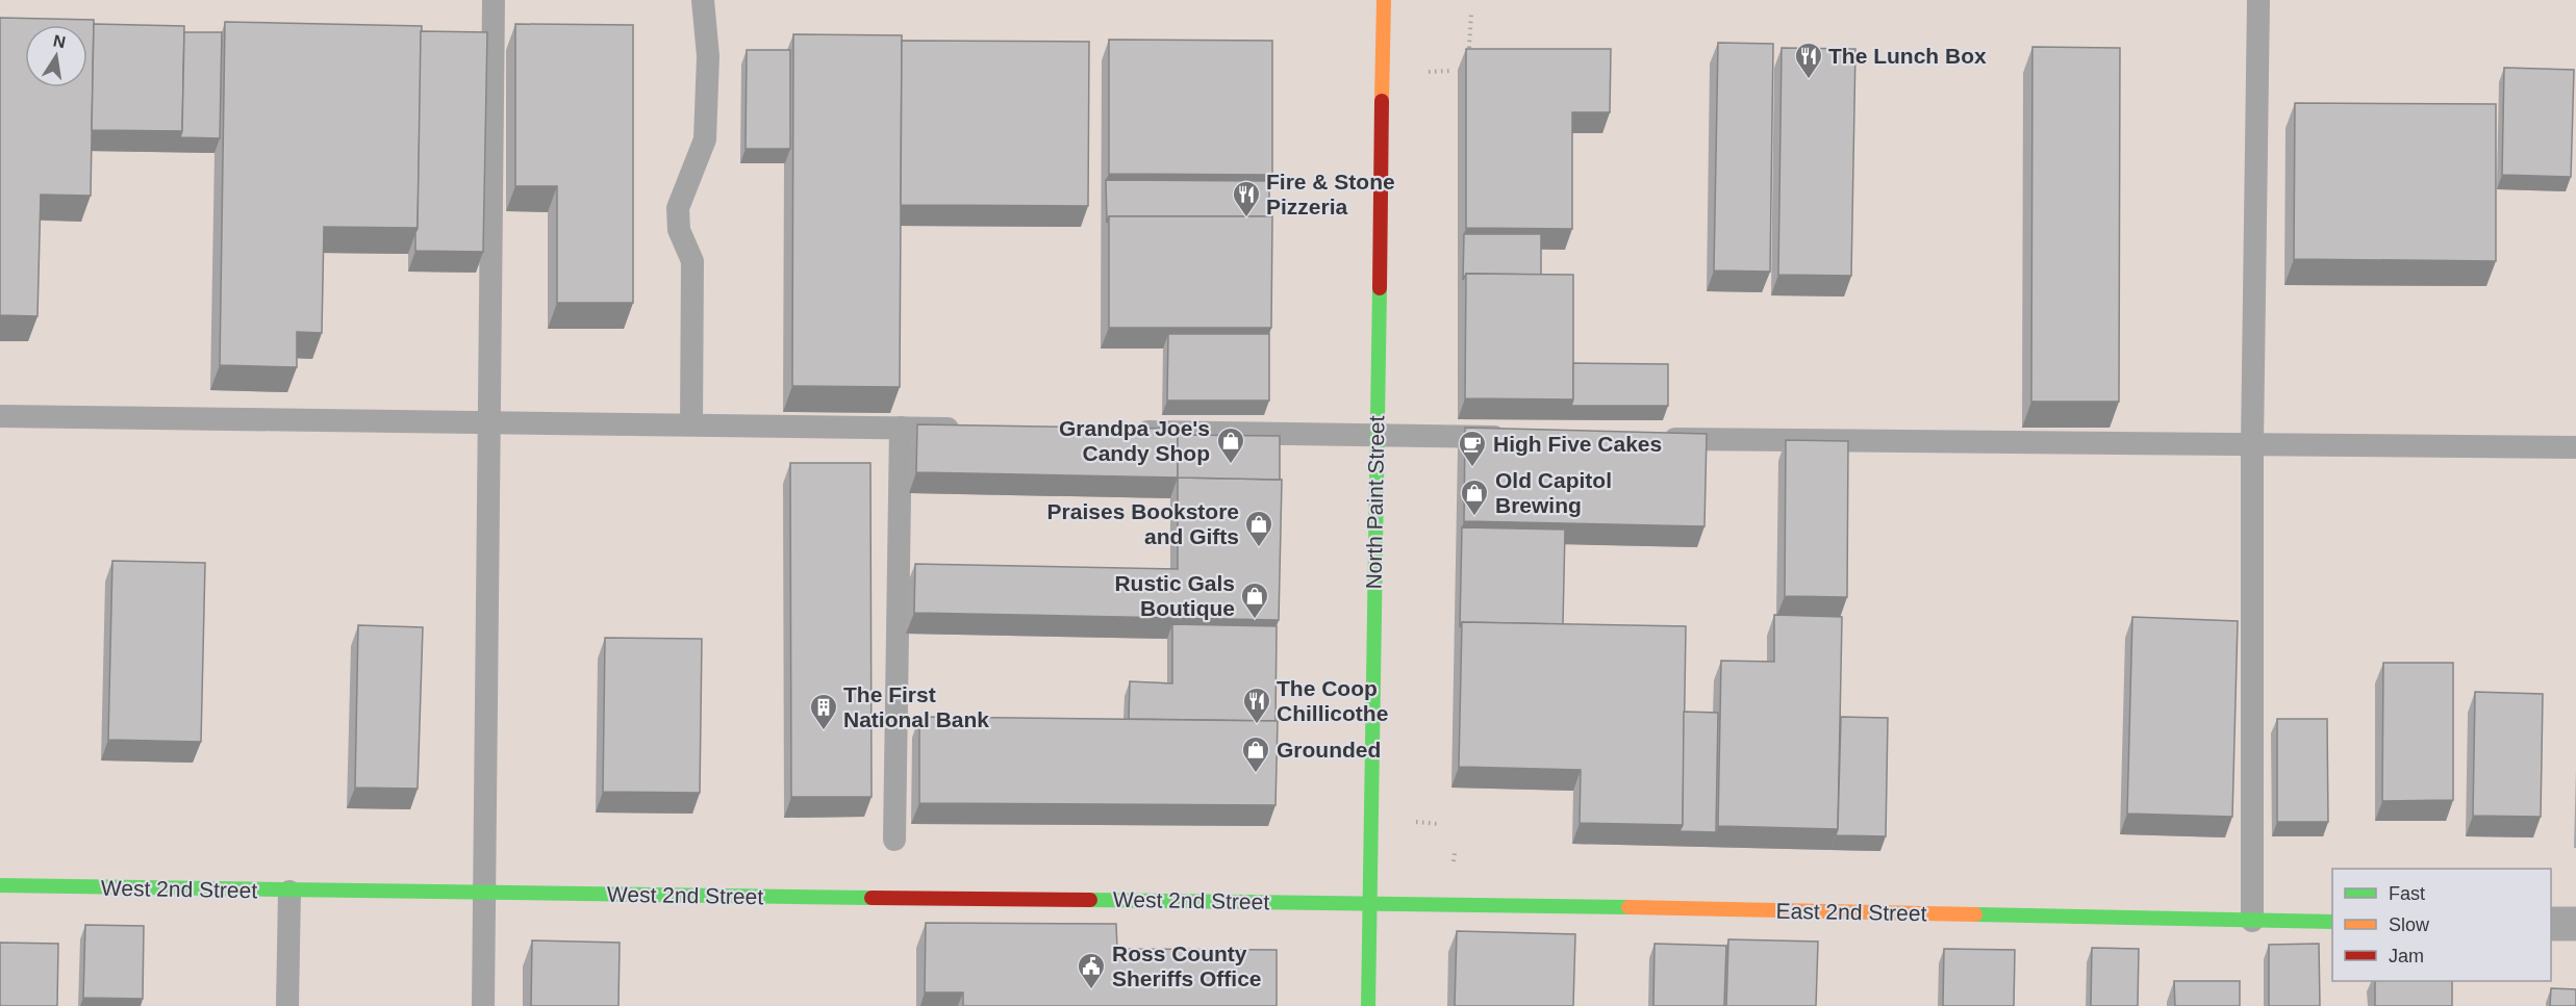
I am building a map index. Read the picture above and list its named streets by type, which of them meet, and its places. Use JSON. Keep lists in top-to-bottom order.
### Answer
{
  "streets": {
    "street": ["North Paint Street", "West 2nd Street", "East 2nd Street"]
  },
  "crossings": [
    ["North Paint Street", "West 2nd Street"],
    ["North Paint Street", "East 2nd Street"],
    ["West 2nd Street", "East 2nd Street"]
  ],
  "places": {
    "restaurant": ["The Lunch Box", "Fire & Stone Pizzeria", "The Coop Chillicothe"],
    "shop": [
      "Grandpa Joe's Candy Shop",
      "Old Capitol Brewing",
      "Praises Bookstore and Gifts",
      "Rustic Gals Boutique",
      "Grounded"
    ],
    "cafe": ["High Five Cakes"],
    "building": ["The First National Bank"],
    "public building": ["Ross County Sheriffs Office"]
  },
  "legend": ["Fast", "Slow", "Jam"],
  "north": "top"
}
